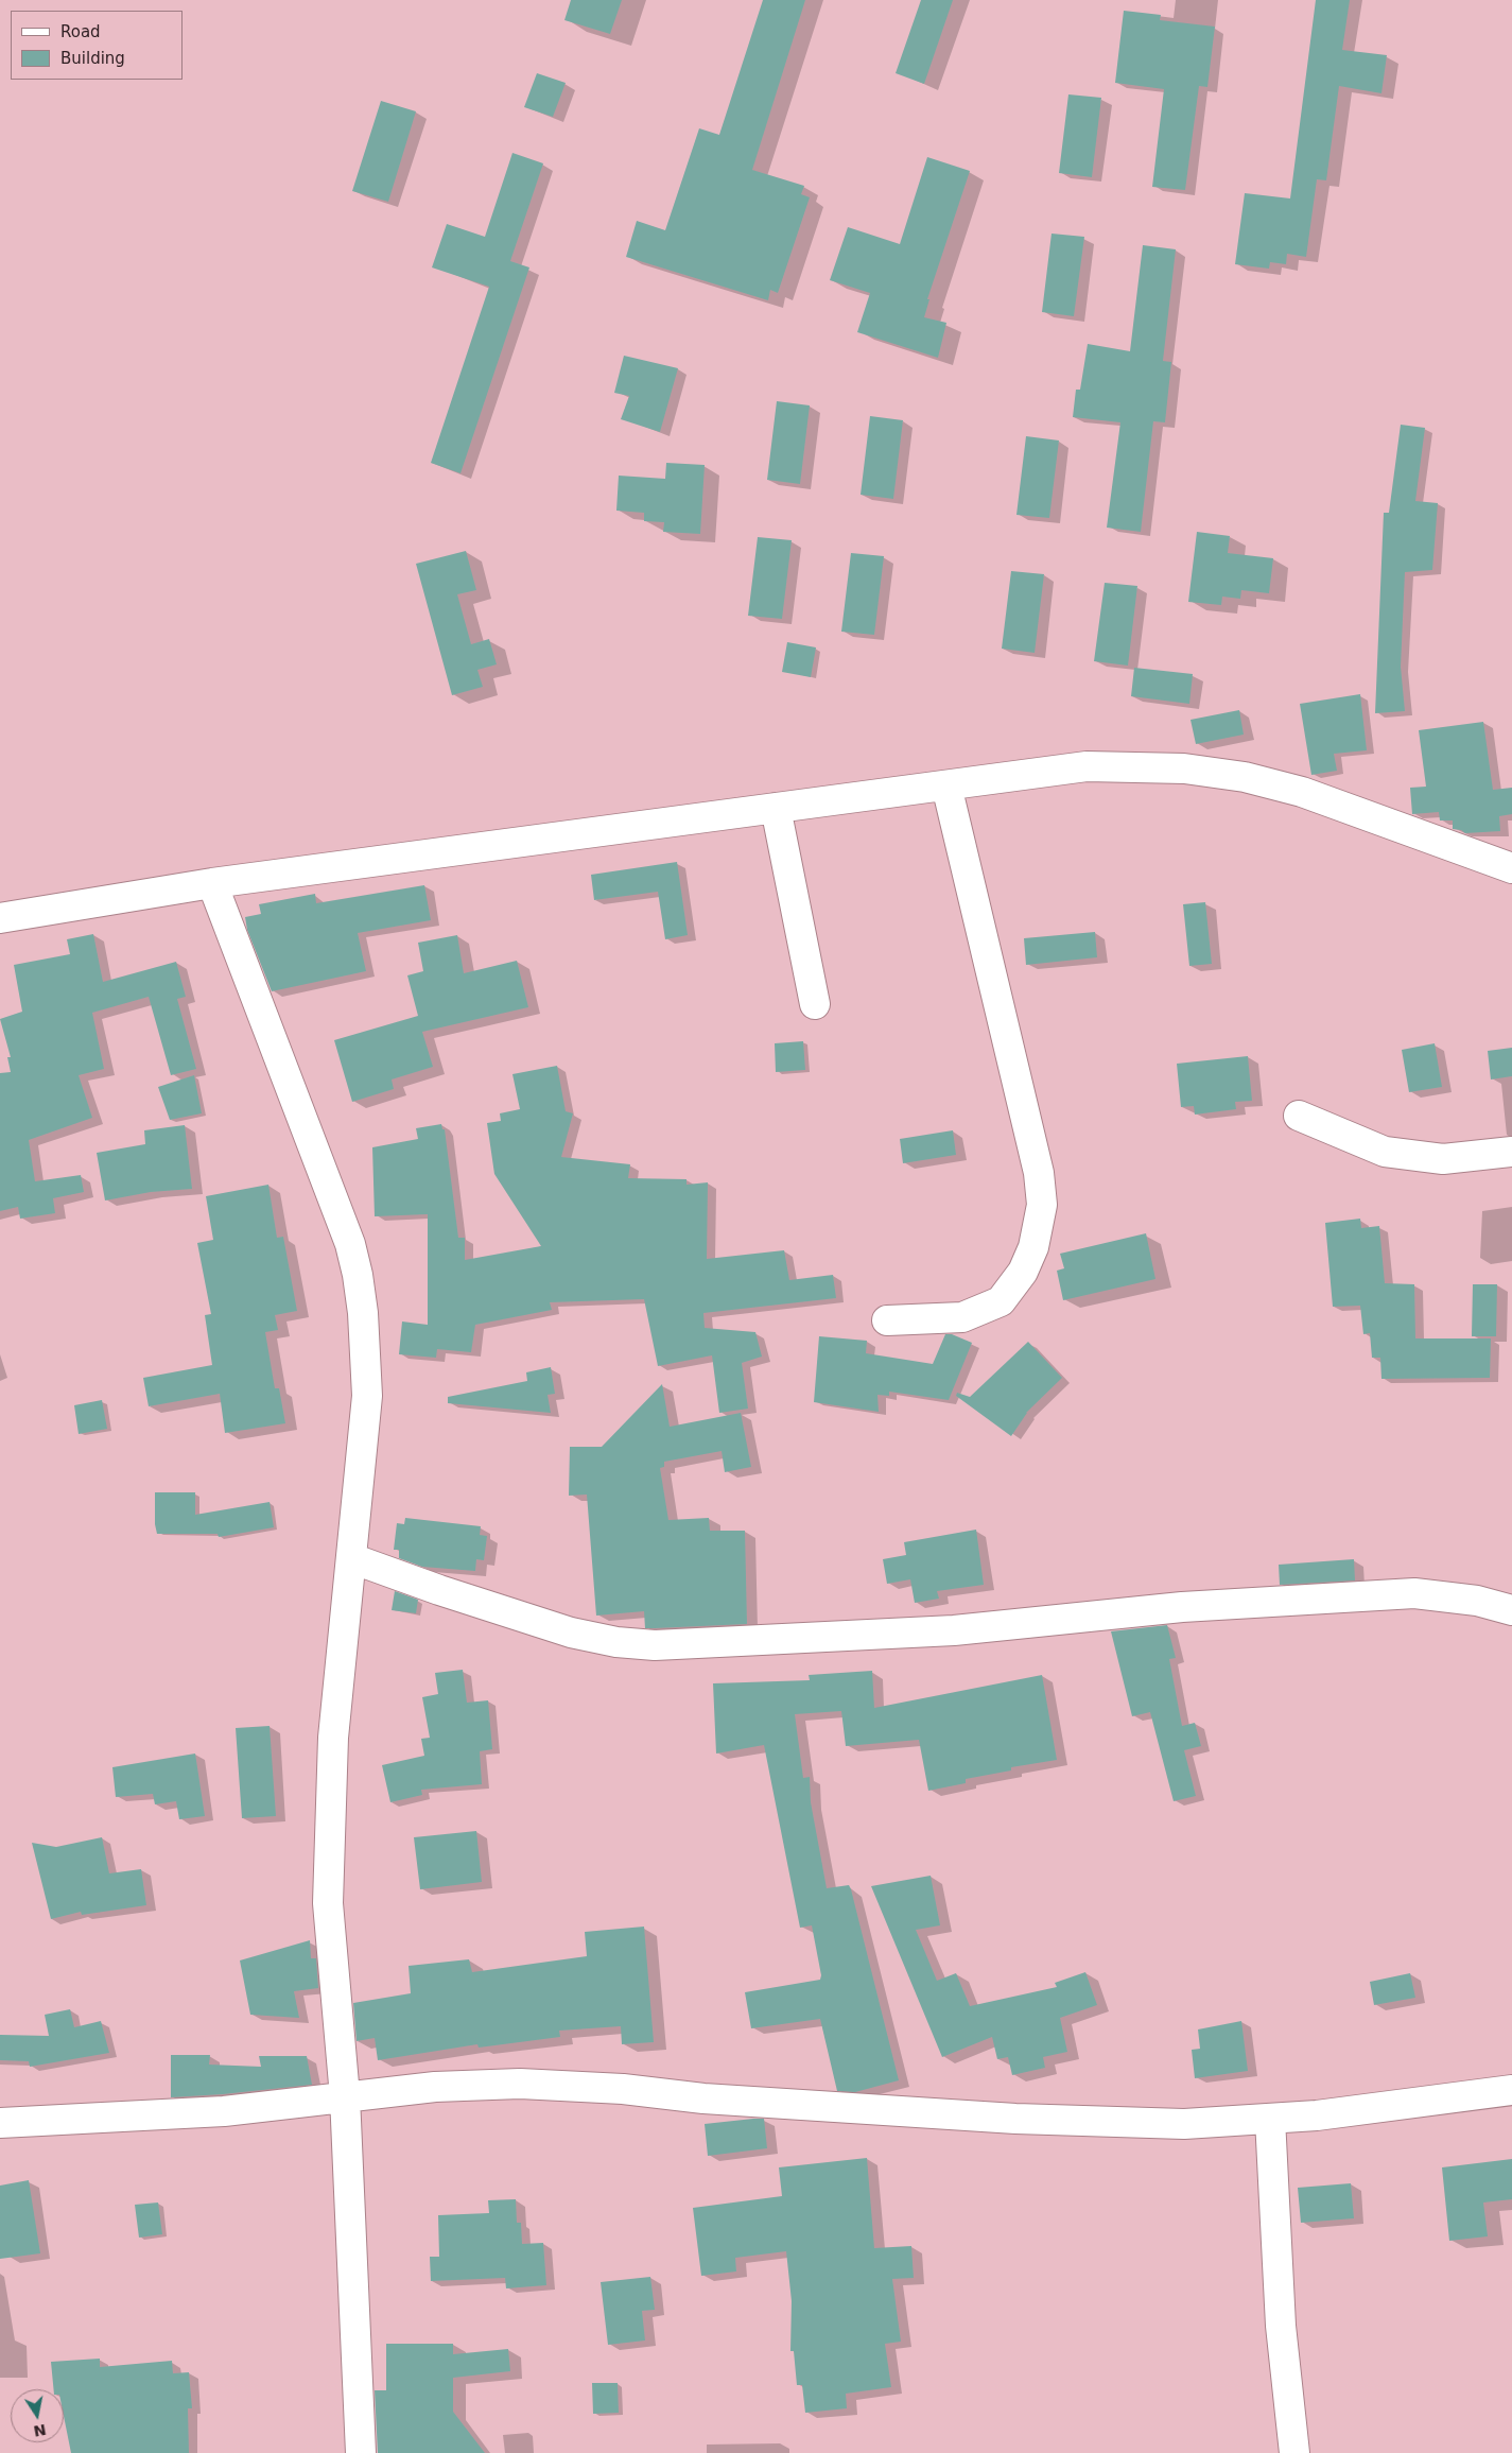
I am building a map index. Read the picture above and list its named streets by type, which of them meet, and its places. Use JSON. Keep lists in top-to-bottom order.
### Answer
{
  "legend": ["Road", "Building"],
  "north": "bottom"
}
